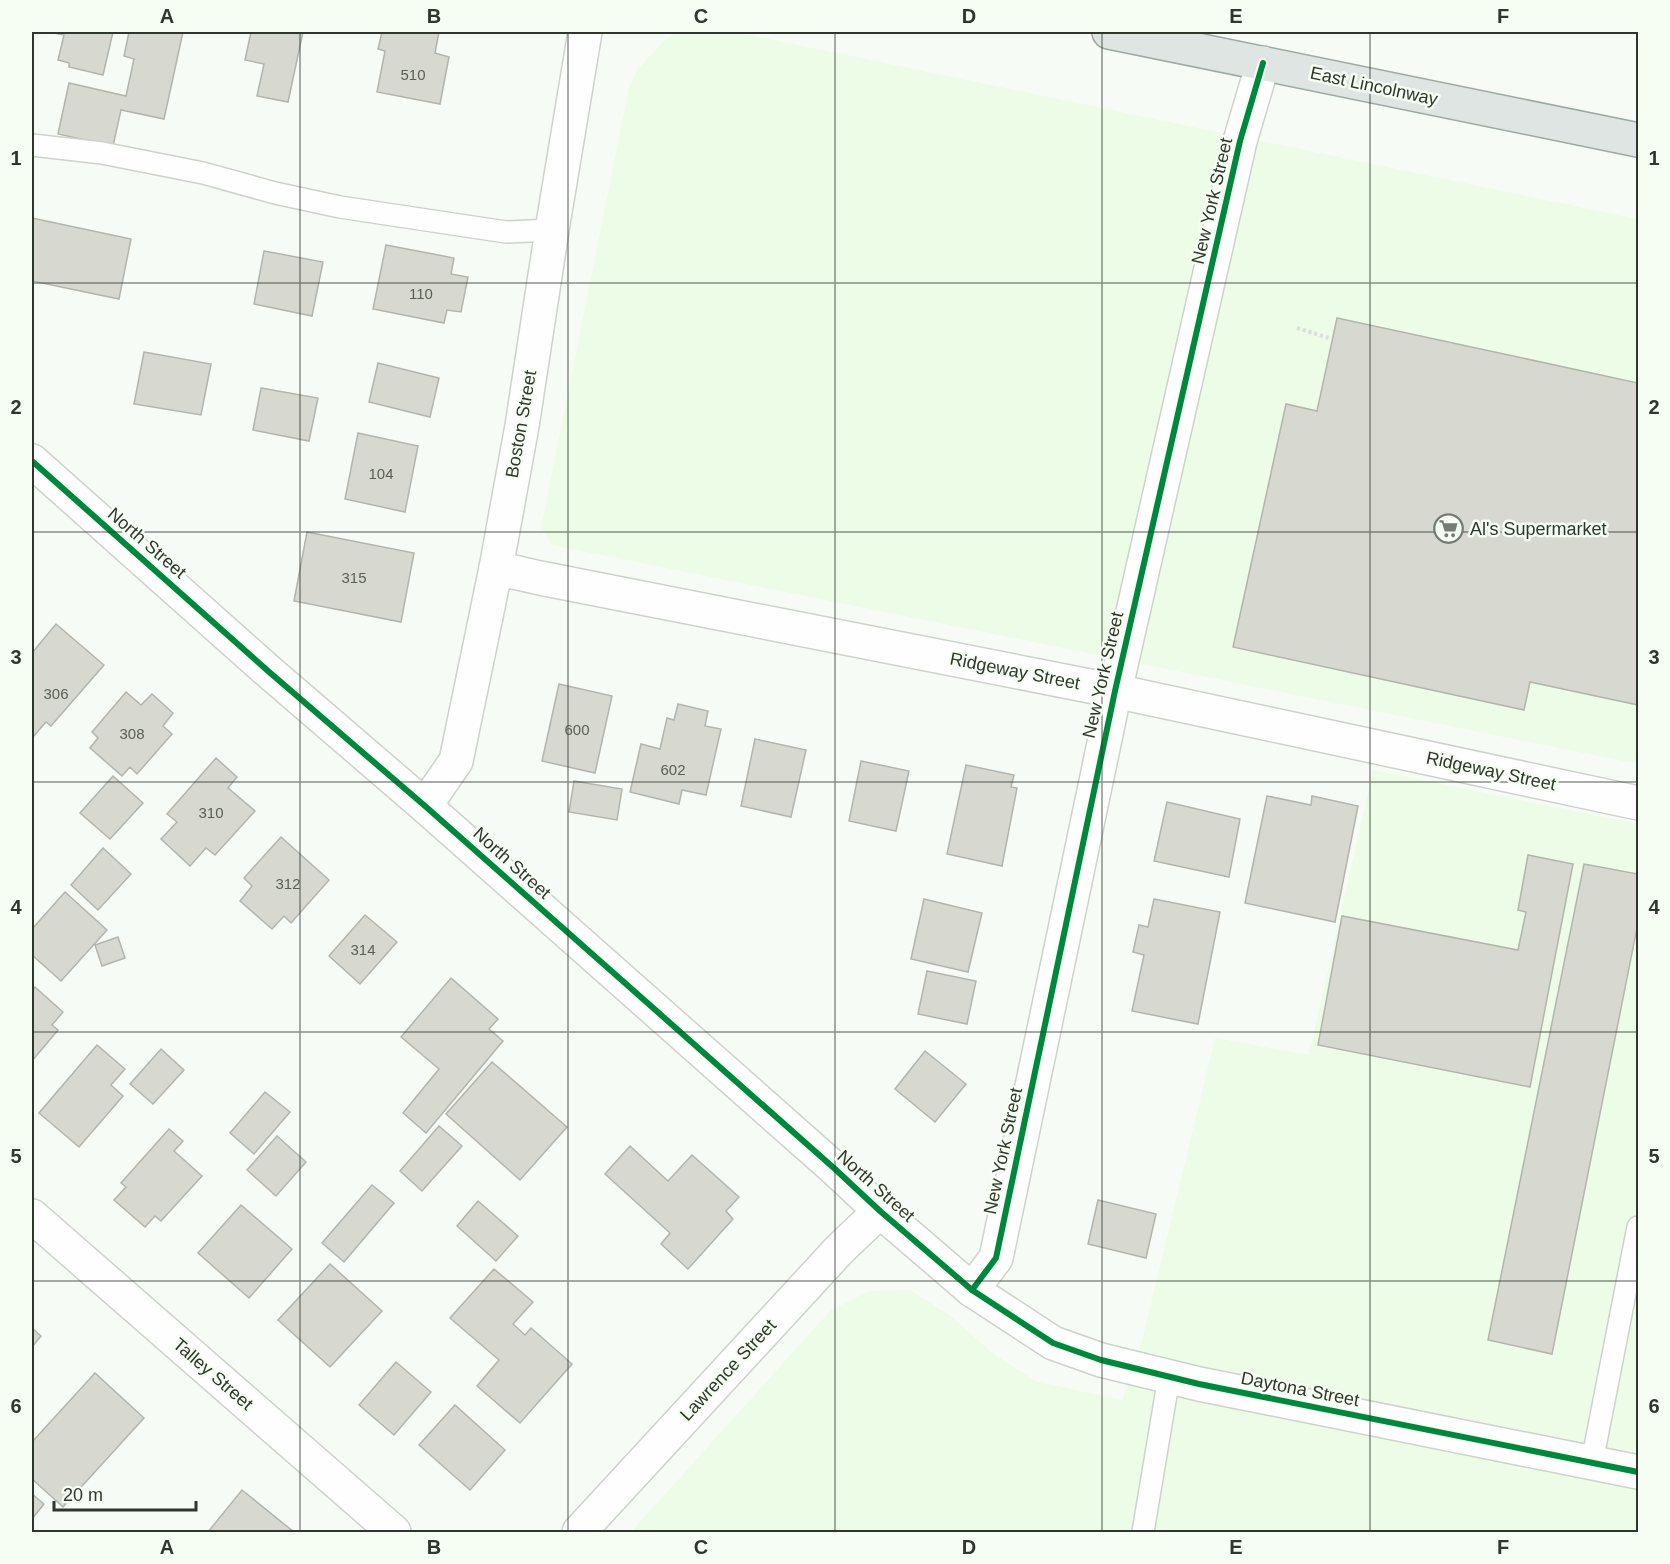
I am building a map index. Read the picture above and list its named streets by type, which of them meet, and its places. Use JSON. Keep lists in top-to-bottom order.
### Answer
{
  "streets": {
    "main road": ["East Lincolnway"],
    "street": [
      "New York Street",
      "Boston Street",
      "North Street",
      "Ridgeway Street",
      "Lawrence Street",
      "Talley Street",
      "Daytona Street"
    ]
  },
  "crossings": [
    ["East Lincolnway", "New York Street"],
    ["New York Street", "North Street"],
    ["New York Street", "Ridgeway Street"],
    ["New York Street", "Daytona Street"],
    ["Boston Street", "North Street"],
    ["Boston Street", "Ridgeway Street"],
    ["North Street", "Lawrence Street"],
    ["North Street", "Daytona Street"]
  ],
  "places": {
    "supermarket": ["Al's Supermarket"]
  },
  "house_numbers": [
    "510",
    "110",
    "104",
    "315",
    "306",
    "600",
    "308",
    "602",
    "310",
    "312",
    "314"
  ],
  "scale_bar": "20 m",
  "grid": {
    "columns": [
      "A",
      "B",
      "C",
      "D",
      "E",
      "F"
    ],
    "rows": [
      "1",
      "2",
      "3",
      "4",
      "5",
      "6"
    ]
  }
}
